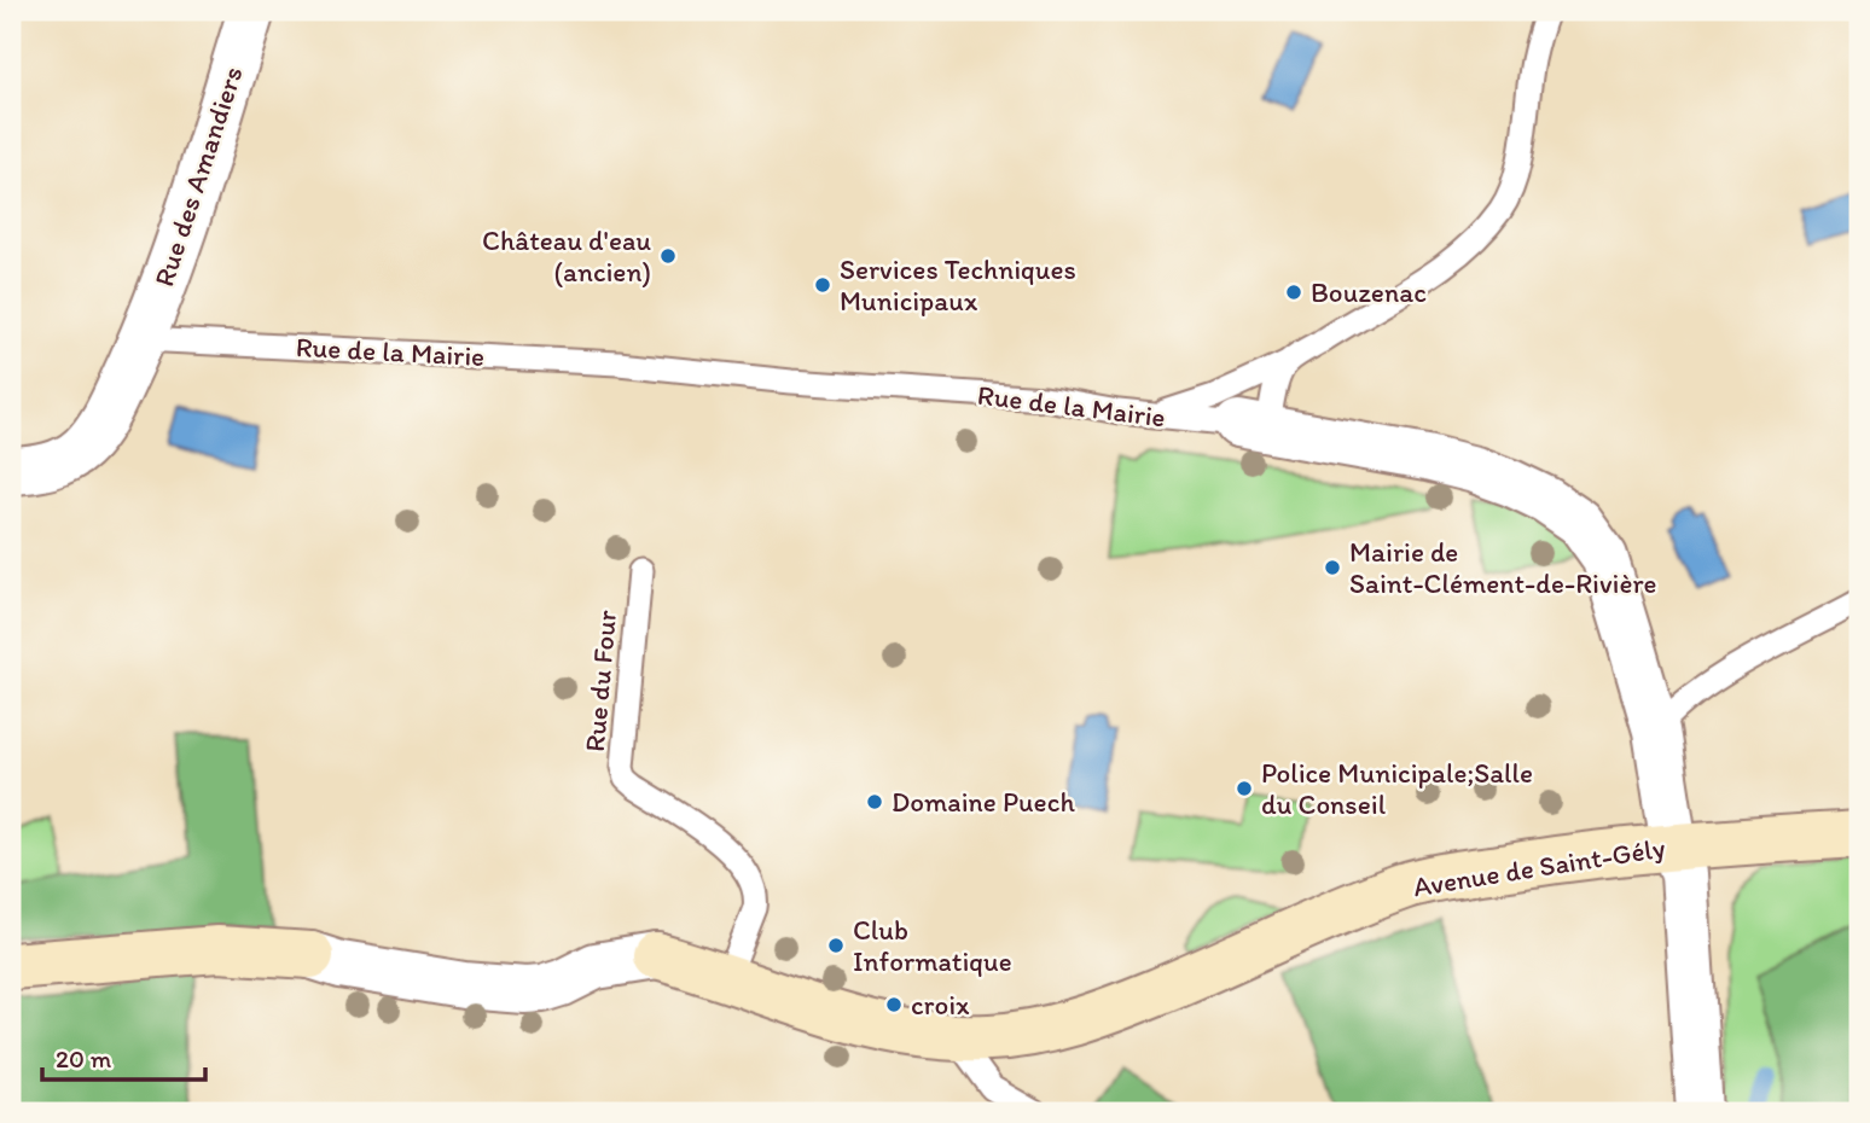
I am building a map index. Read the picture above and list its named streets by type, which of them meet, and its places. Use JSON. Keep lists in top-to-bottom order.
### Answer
{
  "streets": {
    "street": ["Rue des Amandiers", "Rue de la Mairie", "Avenue de Saint-Gély"],
    "lane": ["Rue du Four"]
  },
  "crossings": [
    ["Rue des Amandiers", "Rue de la Mairie"],
    ["Rue de la Mairie", "Avenue de Saint-Gély"],
    ["Rue du Four", "Avenue de Saint-Gély"]
  ],
  "places": [
    "Château d'eau (ancien)",
    "Services Techniques Municipaux",
    "Bouzenac",
    "Mairie de Saint-Clément-de-Rivière",
    "Police Municipale;Salle du Conseil",
    "Domaine Puech",
    "Club Informatique",
    "croix"
  ],
  "scale_bar": "20 m"
}
